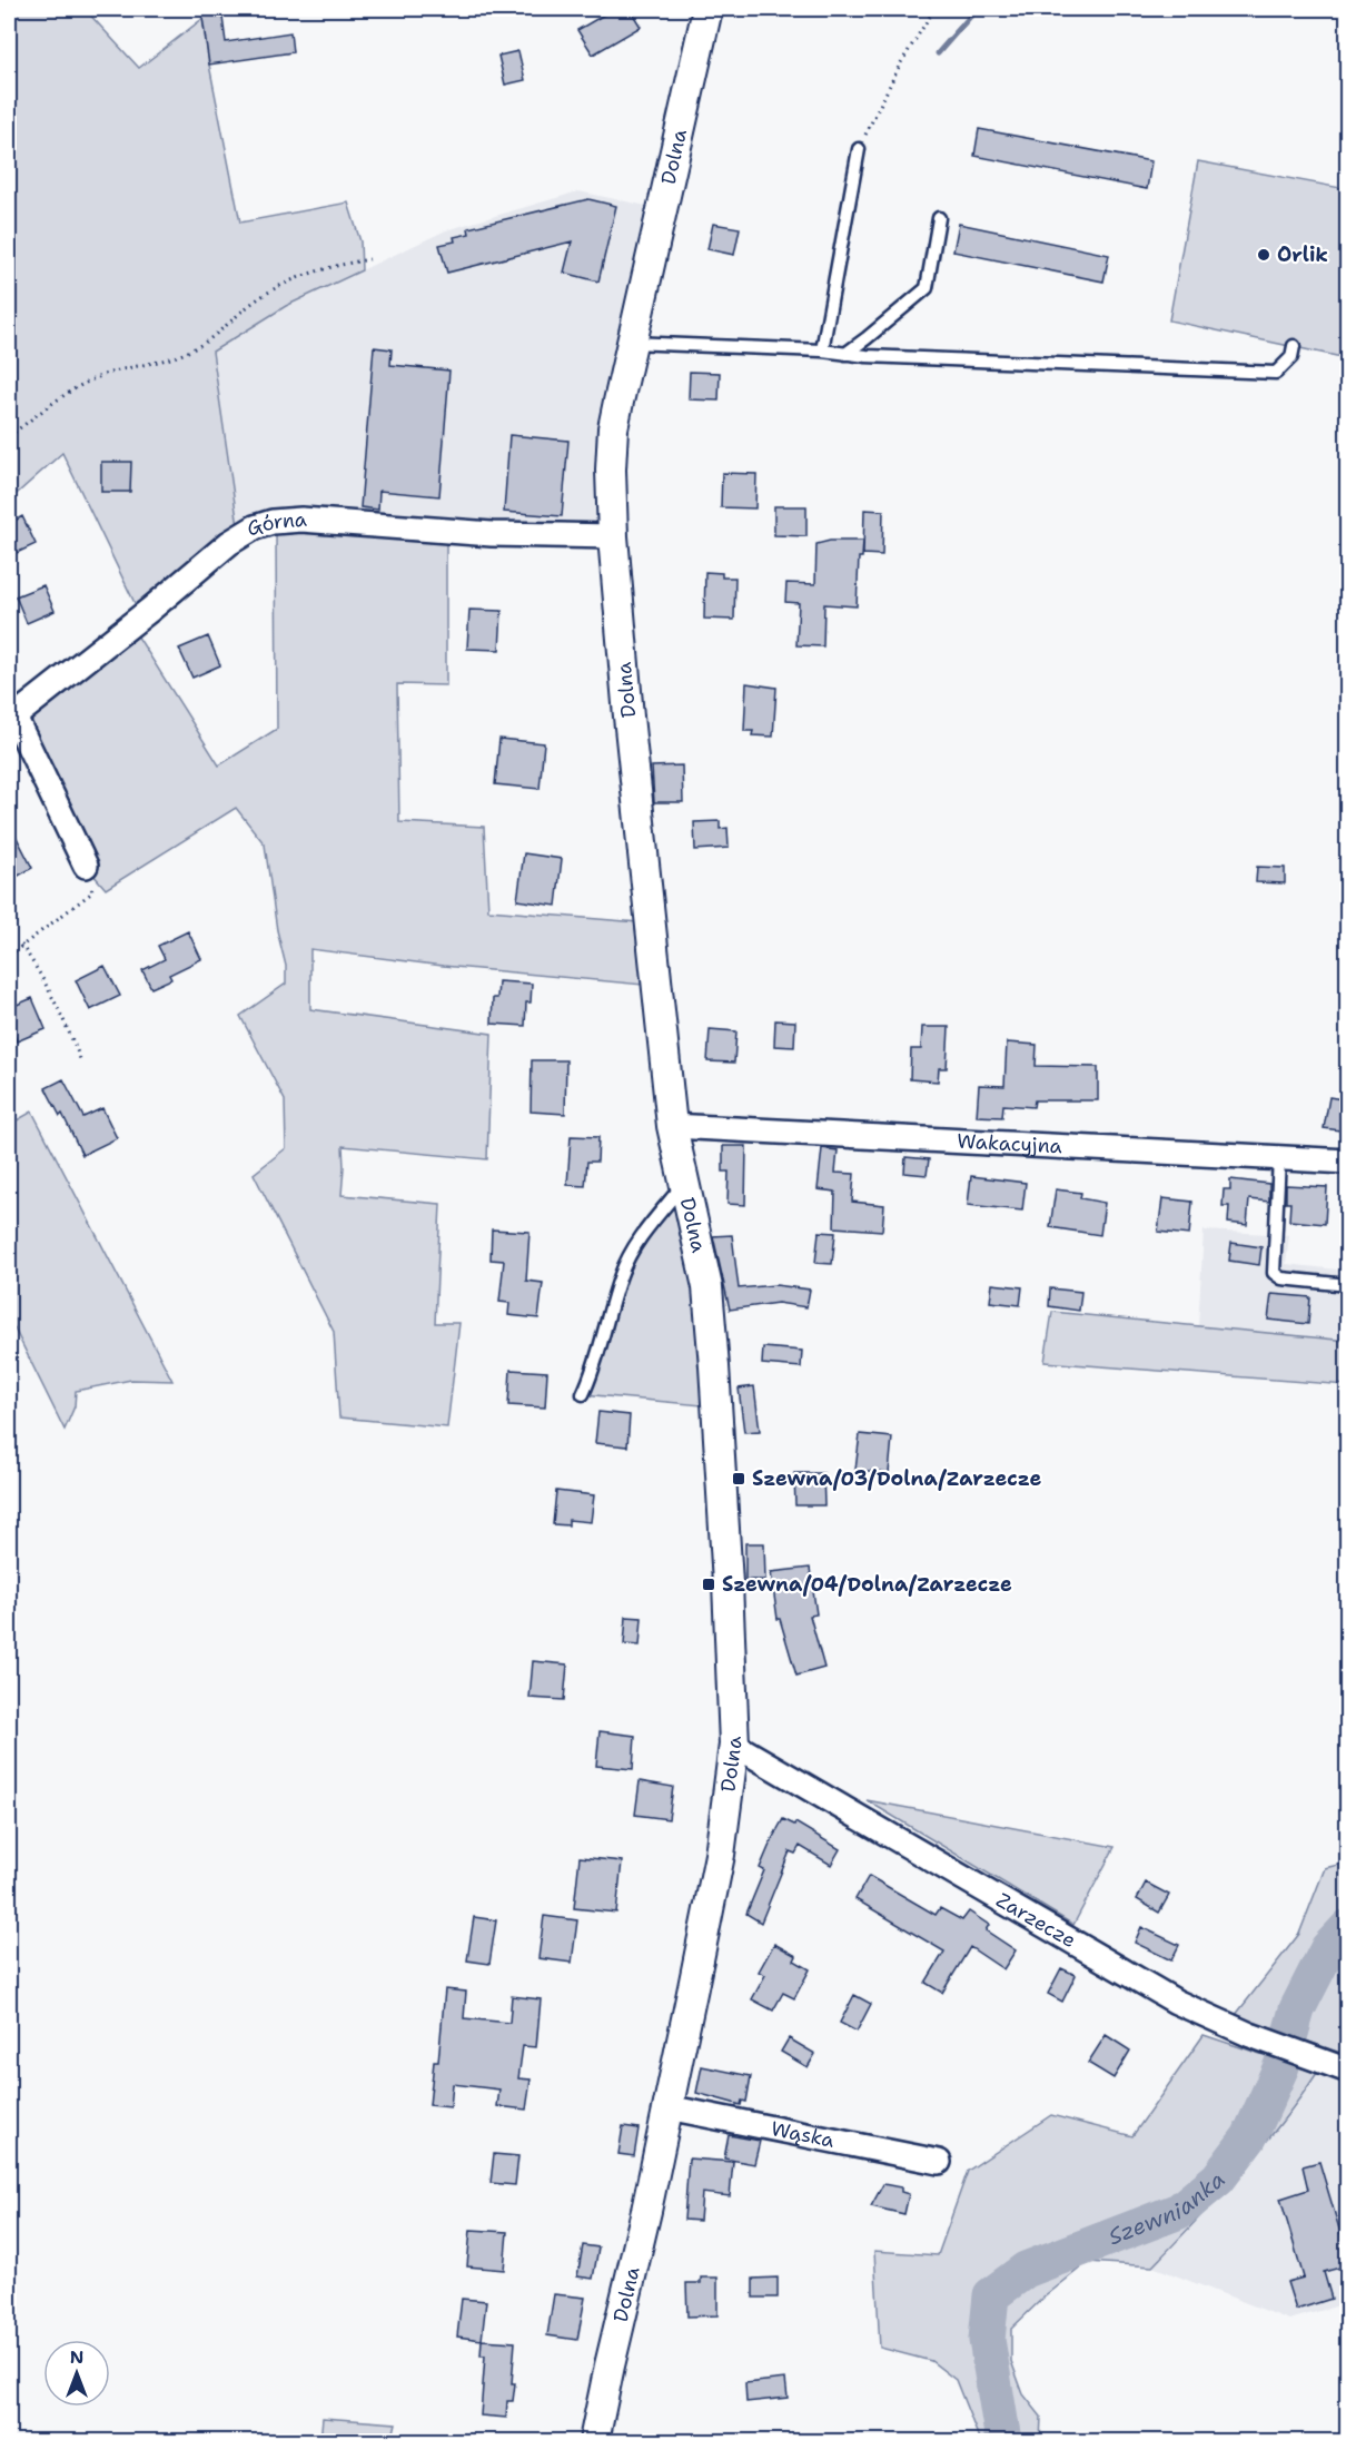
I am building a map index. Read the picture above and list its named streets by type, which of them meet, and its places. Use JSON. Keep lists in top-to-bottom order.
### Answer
{
  "streets": {
    "street": [
      "Dolna",
      "Górna",
      "Wakacyjna",
      "Zarzecze",
      "Wąska"
    ]
  },
  "crossings": [
    ["Dolna", "Górna"],
    ["Dolna", "Wakacyjna"],
    ["Dolna", "Zarzecze"],
    ["Dolna", "Wąska"]
  ],
  "water": ["Szewnianka"],
  "places": {
    "other": ["Orlik"],
    "transit": ["Szewna/03/Dolna/Zarzecze", "Szewna/04/Dolna/Zarzecze"]
  },
  "north": "top"
}
